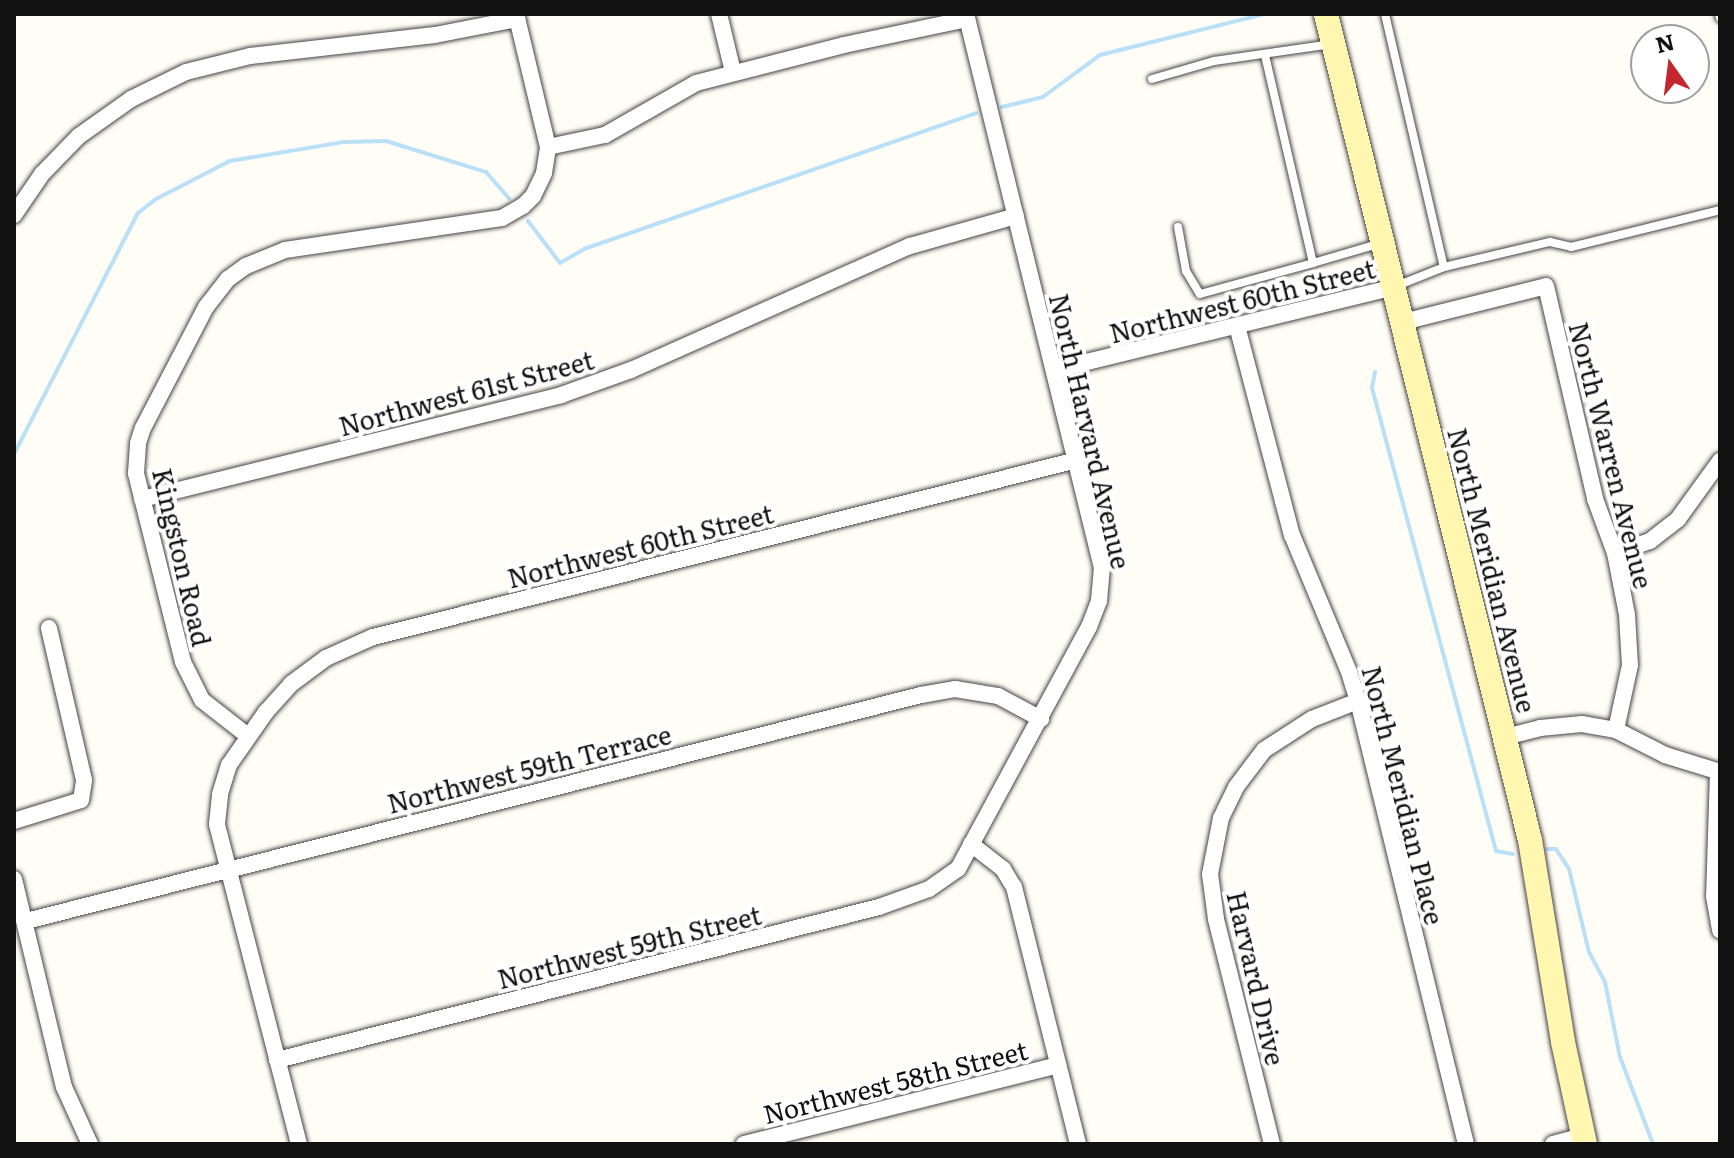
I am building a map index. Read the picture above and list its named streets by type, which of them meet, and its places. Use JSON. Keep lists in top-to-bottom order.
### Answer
{
  "streets": {
    "main road": ["North Meridian Avenue"],
    "street": [
      "Northwest 60th Street",
      "Northwest 61st Street",
      "North Harvard Avenue",
      "North Warren Avenue",
      "Kingston Road",
      "Northwest 59th Terrace",
      "North Meridian Place",
      "Northwest 59th Street",
      "Harvard Drive",
      "Northwest 58th Street"
    ]
  },
  "crossings": [
    ["Northwest 60th Street", "North Harvard Avenue"],
    ["Northwest 60th Street", "Kingston Road"],
    ["Northwest 60th Street", "North Meridian Avenue"],
    ["Northwest 60th Street", "North Meridian Place"],
    ["Northwest 61st Street", "North Harvard Avenue"],
    ["Northwest 61st Street", "Kingston Road"],
    ["North Harvard Avenue", "Northwest 59th Terrace"],
    ["North Harvard Avenue", "Northwest 59th Street"],
    ["North Warren Avenue", "North Meridian Avenue"],
    ["North Meridian Place", "Harvard Drive"]
  ],
  "north": "top"
}
